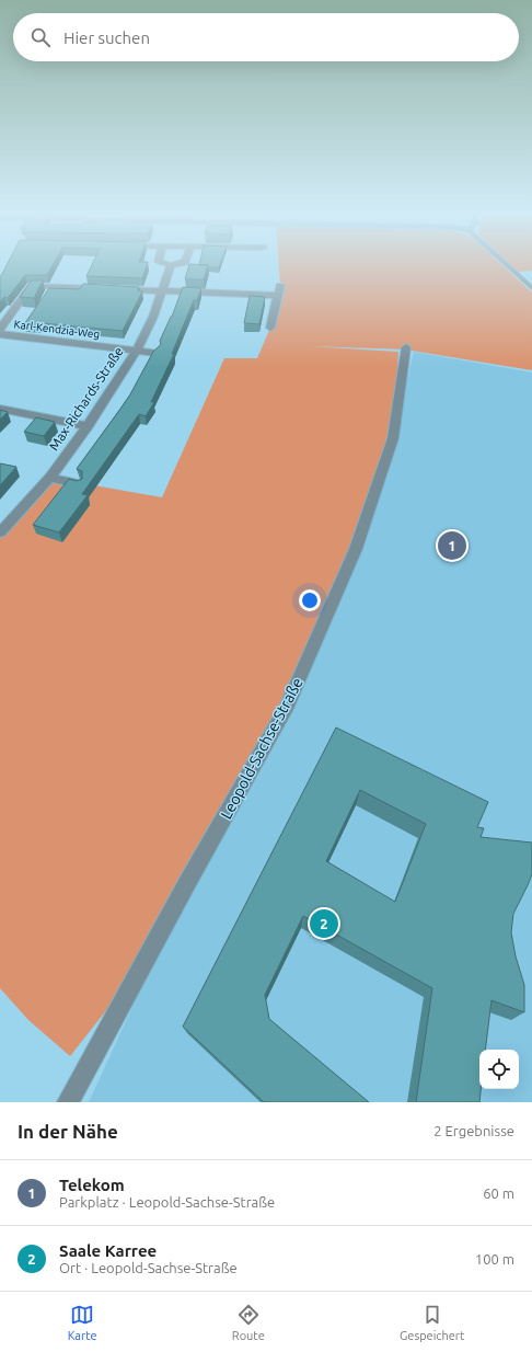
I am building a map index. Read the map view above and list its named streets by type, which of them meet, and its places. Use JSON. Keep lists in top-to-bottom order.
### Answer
{
  "streets": {
    "street": ["Karl-Kendzia-Weg", "Max-Richards-Straße", "Leopold-Sachse-Straße"]
  },
  "crossings": [
    ["Karl-Kendzia-Weg", "Max-Richards-Straße"]
  ],
  "page": {
    "search": "Hier suchen",
    "pins": ["1", "2"],
    "heading": ["In der Nähe", "2 Ergebnisse"],
    "list": [
      {
        "mark": "1",
        "name": "Telekom",
        "note": "Parkplatz · Leopold-Sachse-Straße",
        "value": "60 m"
      },
      {
        "mark": "2",
        "name": "Saale Karree",
        "note": "Ort · Leopold-Sachse-Straße",
        "value": "100 m"
      }
    ],
    "nav": ["Karte", "Route", "Gespeichert"]
  }
}
